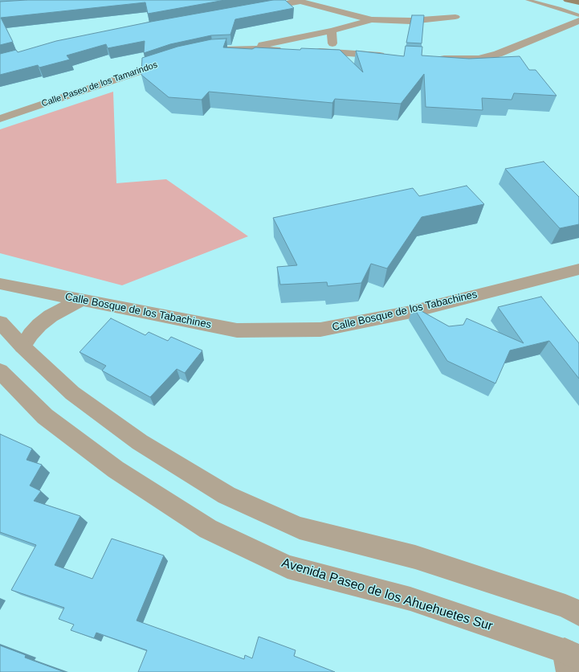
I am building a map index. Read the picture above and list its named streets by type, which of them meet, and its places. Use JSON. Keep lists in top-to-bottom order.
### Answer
{
  "streets": {
    "street": ["Calle Paseo de los Tamarindos", "Calle Bosque de los Tabachines", "Avenida Paseo de los Ahuehuetes Sur"]
  }
}
